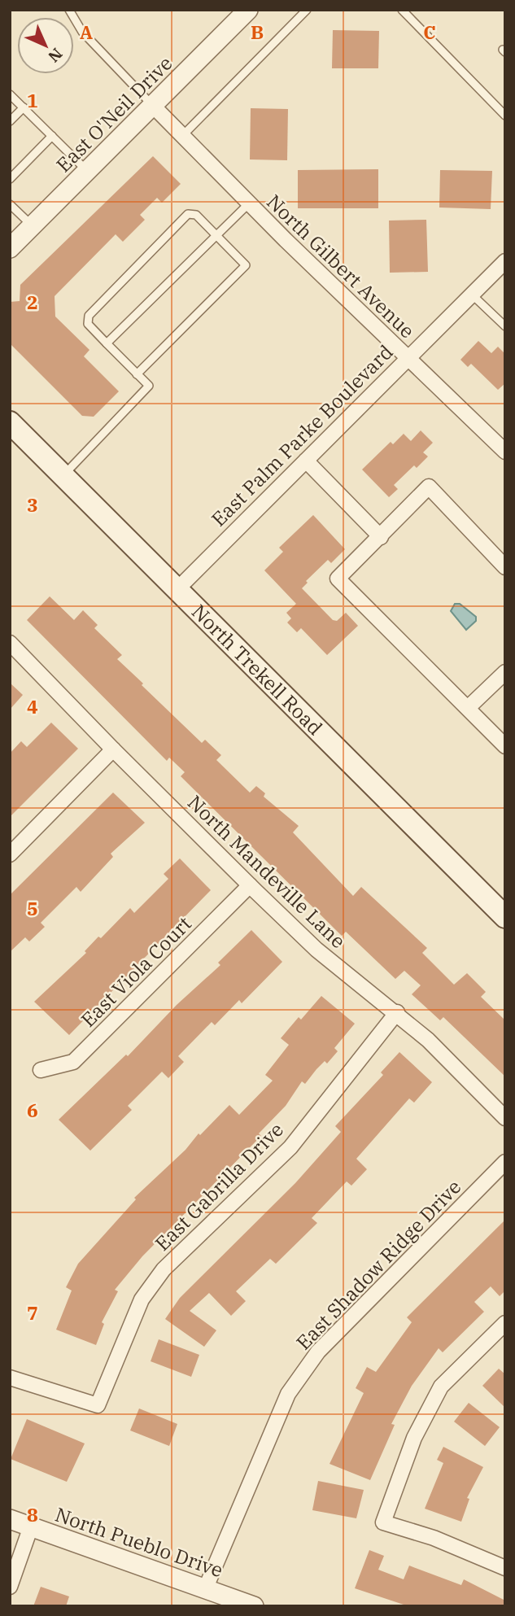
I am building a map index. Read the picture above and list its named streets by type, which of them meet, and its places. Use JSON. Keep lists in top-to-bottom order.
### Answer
{
  "streets": {
    "main road": ["North Trekell Road"],
    "street": [
      "East O'Neil Drive",
      "North Gilbert Avenue",
      "East Palm Parke Boulevard",
      "North Mandeville Lane",
      "East Viola Court",
      "East Gabrilla Drive",
      "East Shadow Ridge Drive",
      "North Pueblo Drive"
    ]
  },
  "crossings": [
    ["East O'Neil Drive", "North Gilbert Avenue"],
    ["North Gilbert Avenue", "East Palm Parke Boulevard"],
    ["East Palm Parke Boulevard", "North Trekell Road"],
    ["North Mandeville Lane", "East Viola Court"],
    ["North Mandeville Lane", "East Gabrilla Drive"],
    ["East Shadow Ridge Drive", "North Pueblo Drive"]
  ],
  "north": "bottom right",
  "grid": {
    "columns": ["A", "B", "C"],
    "rows": [
      "1",
      "2",
      "3",
      "4",
      "5",
      "6",
      "7",
      "8"
    ]
  }
}
